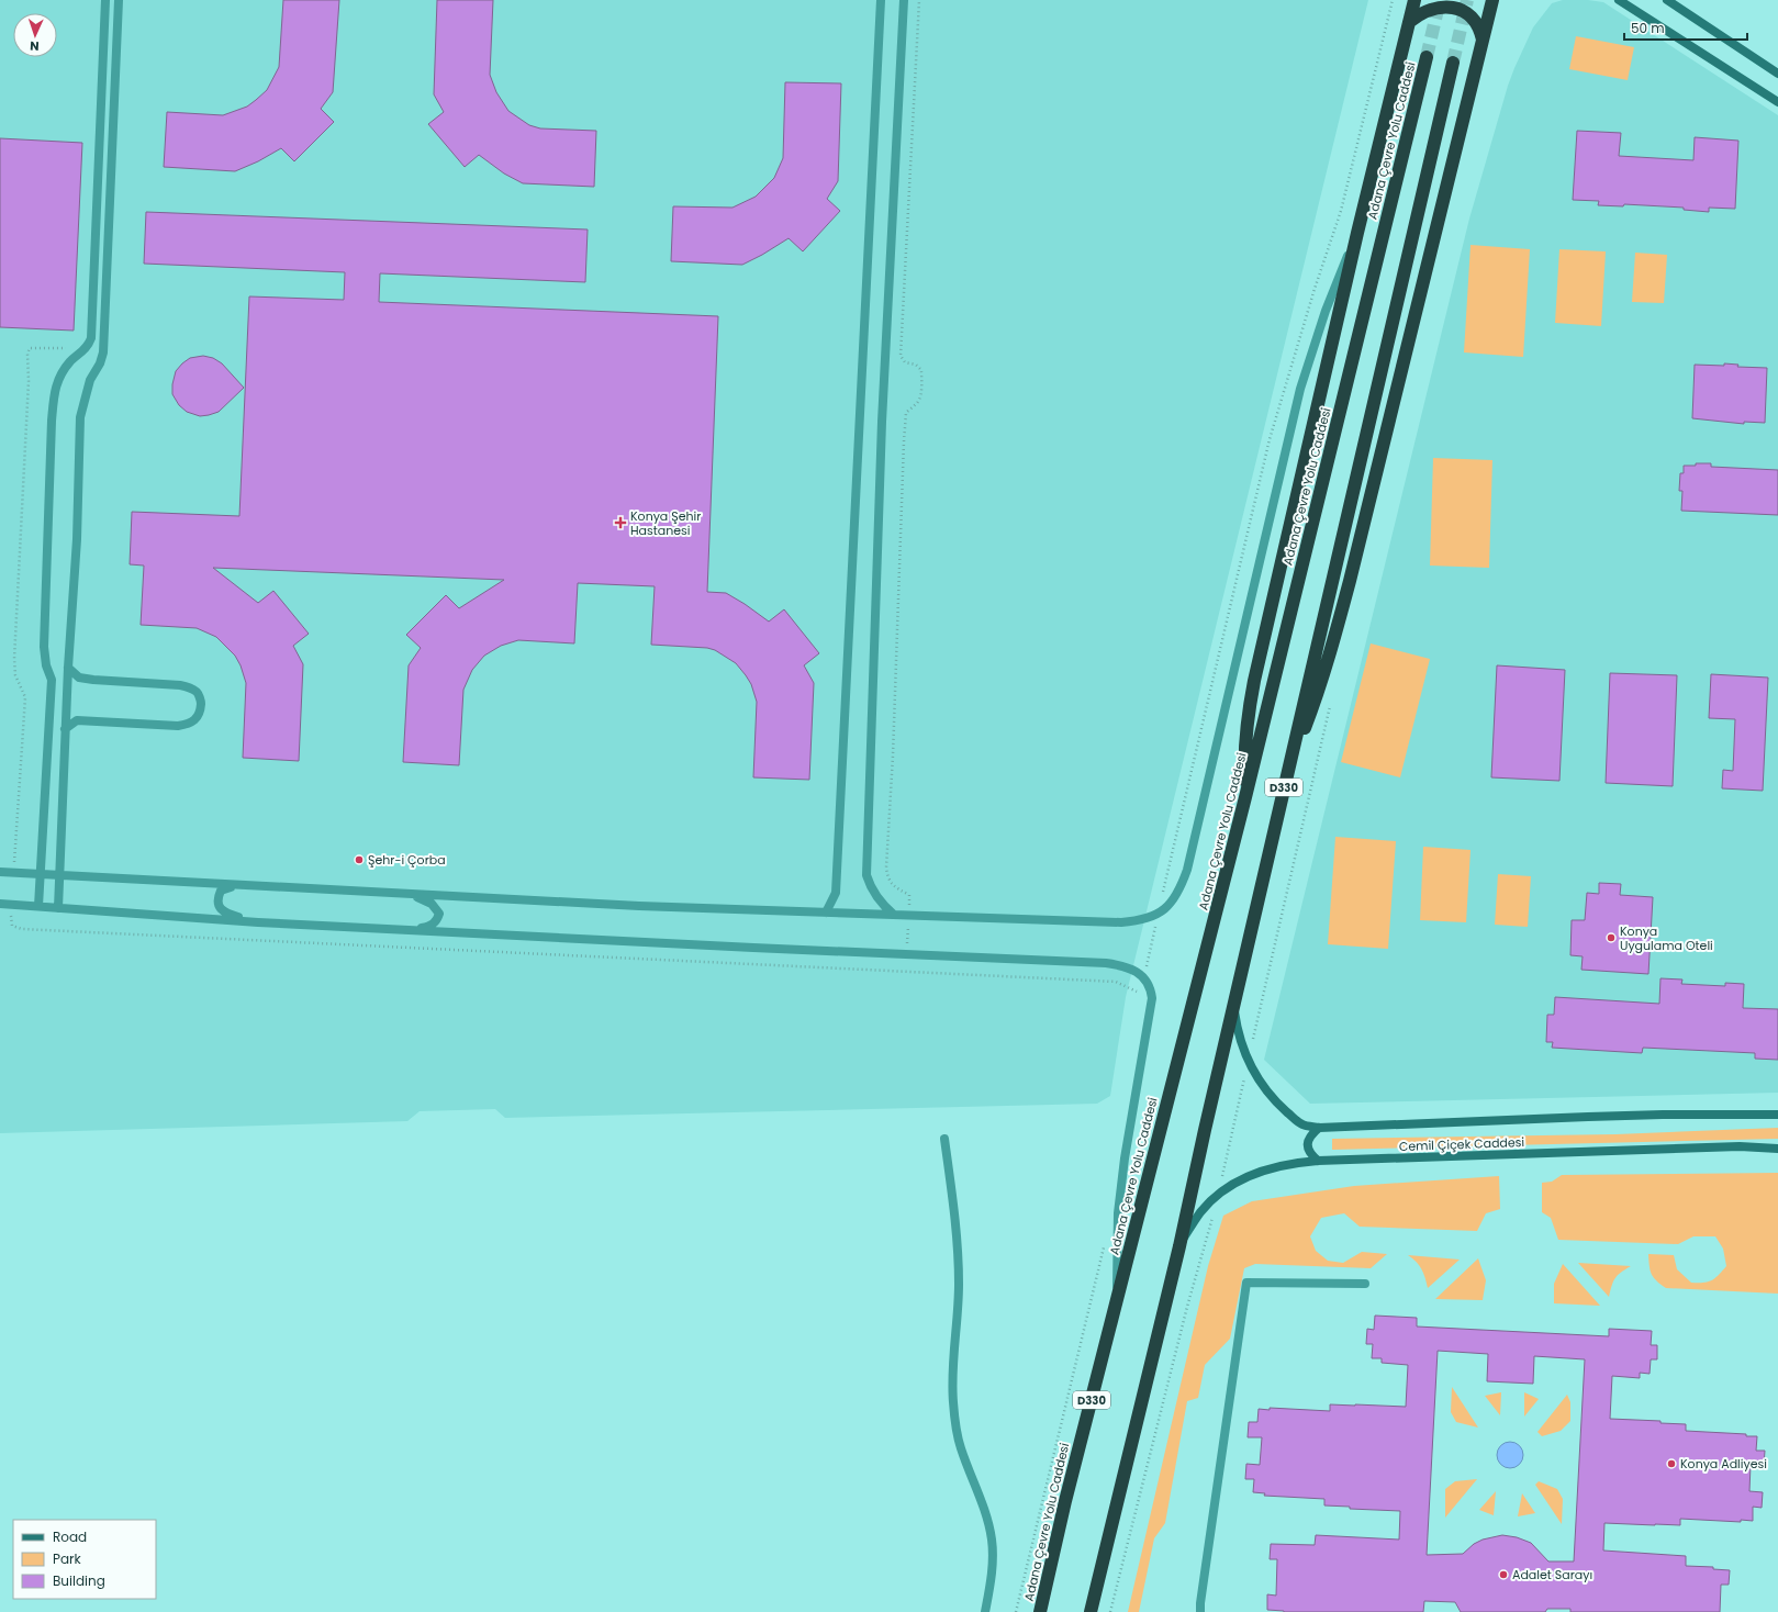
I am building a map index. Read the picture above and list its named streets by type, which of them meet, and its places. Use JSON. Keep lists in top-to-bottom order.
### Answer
{
  "streets": {
    "highway": ["Adana Çevre Yolu Caddesi", "D330"],
    "street": ["Cemil Çiçek Caddesi"]
  },
  "crossings": [
    ["D330", "Cemil Çiçek Caddesi"]
  ],
  "places": {
    "health": ["Konya Şehir Hastanesi"],
    "other": [
      "Şehr-i Çorba",
      "Konya Uygulama Oteli",
      "Konya Adliyesi",
      "Adalet Sarayı"
    ]
  },
  "legend": ["Road", "Park", "Building"],
  "scale_bar": "50 m",
  "north": "bottom"
}
